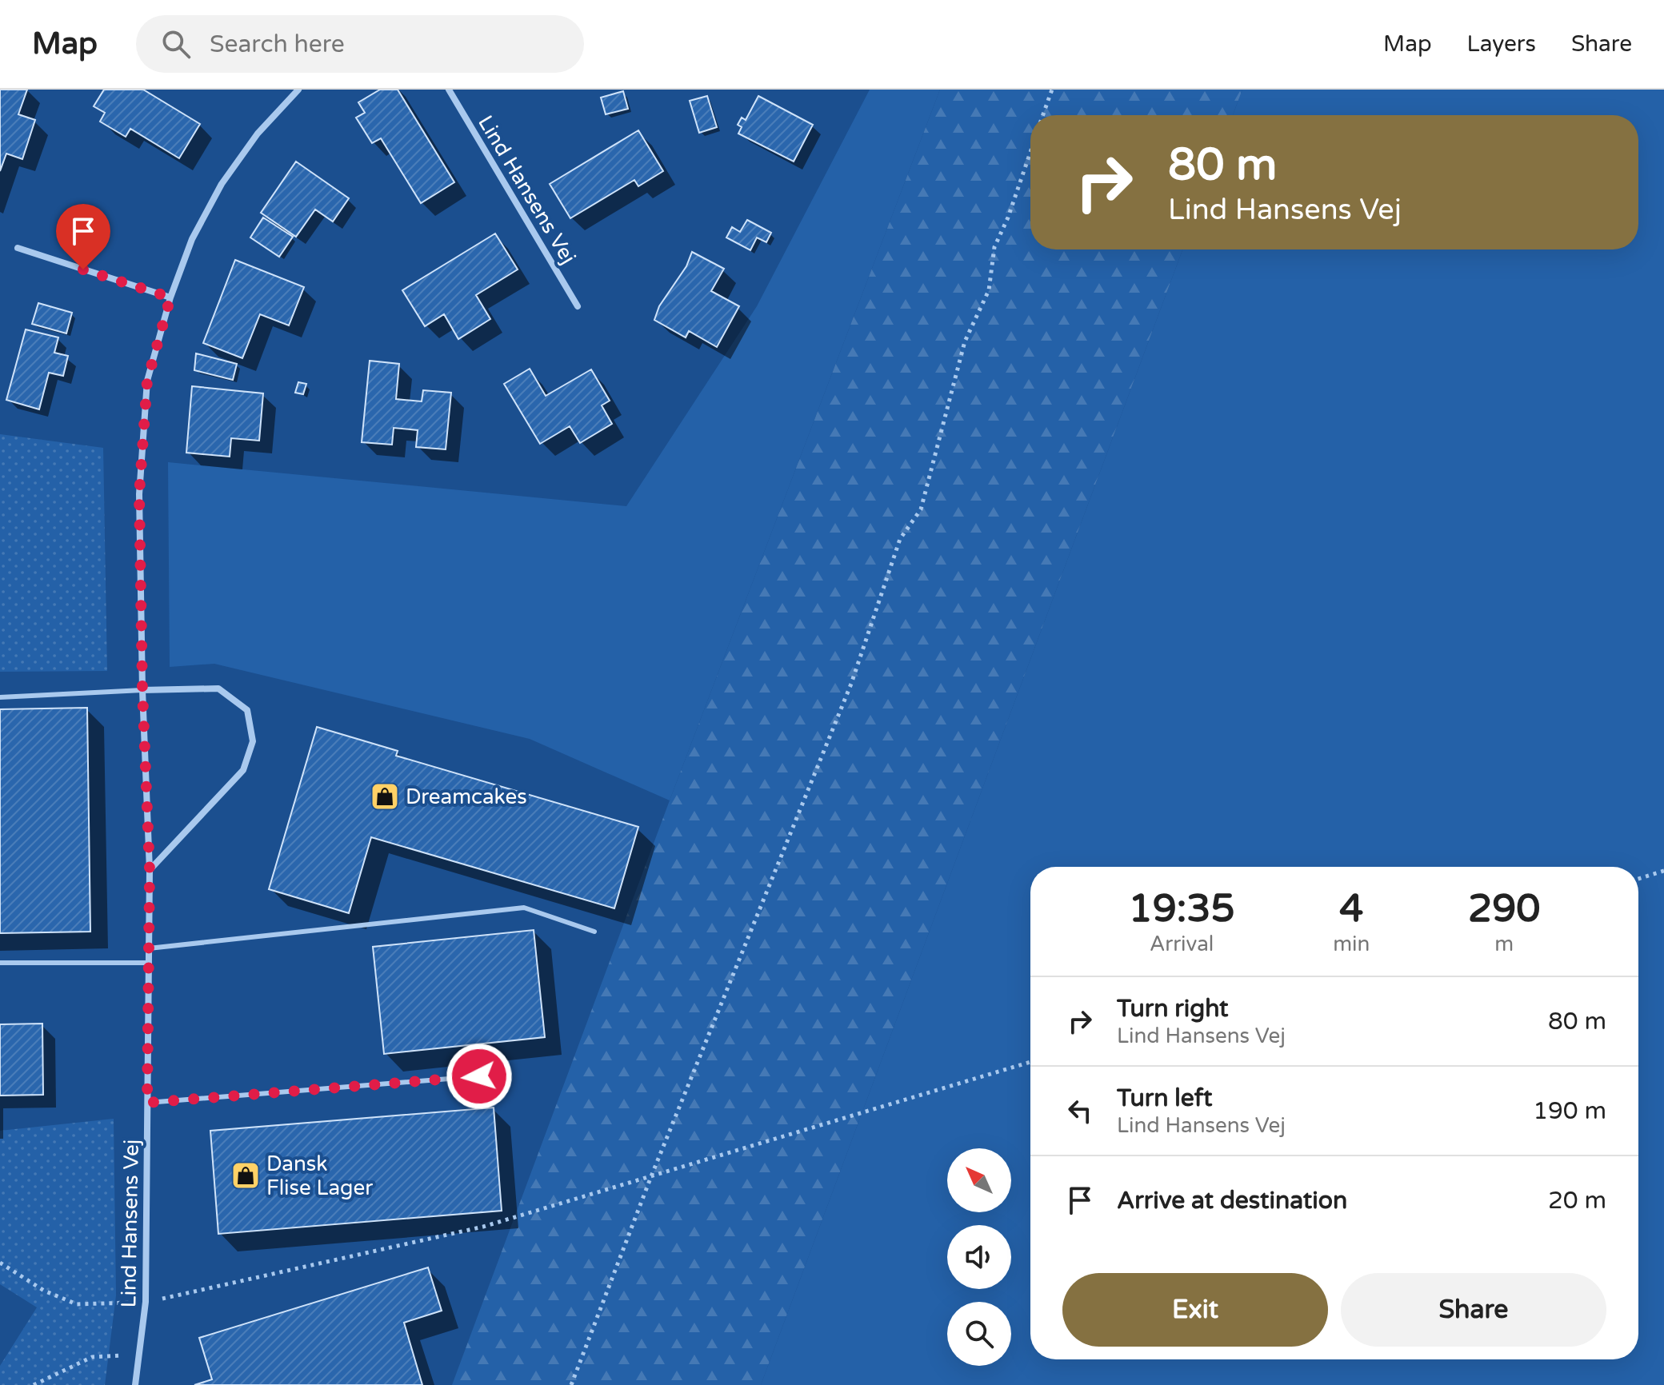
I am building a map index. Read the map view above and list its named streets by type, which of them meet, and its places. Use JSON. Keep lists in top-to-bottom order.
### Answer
{
  "streets": {
    "street": ["Lind Hansens Vej"]
  },
  "places": {
    "shop": ["Dreamcakes", "Dansk Flise Lager"]
  },
  "north": "top left",
  "page": {
    "header": "Map",
    "search": "Search here",
    "nav": ["Map", "Layers", "Share"],
    "turn": ["80 m", "Lind Hansens Vej"],
    "eta": [
      "19:35",
      "Arrival",
      "4",
      "min",
      "290",
      "m"
    ],
    "list": [
      {
        "name": "Turn right",
        "note": "Lind Hansens Vej",
        "value": "80 m"
      },
      {
        "name": "Turn left",
        "note": "Lind Hansens Vej",
        "value": "190 m"
      },
      {
        "name": "Arrive at destination",
        "value": "20 m"
      }
    ],
    "buttons": ["Exit", "Share"]
  }
}
